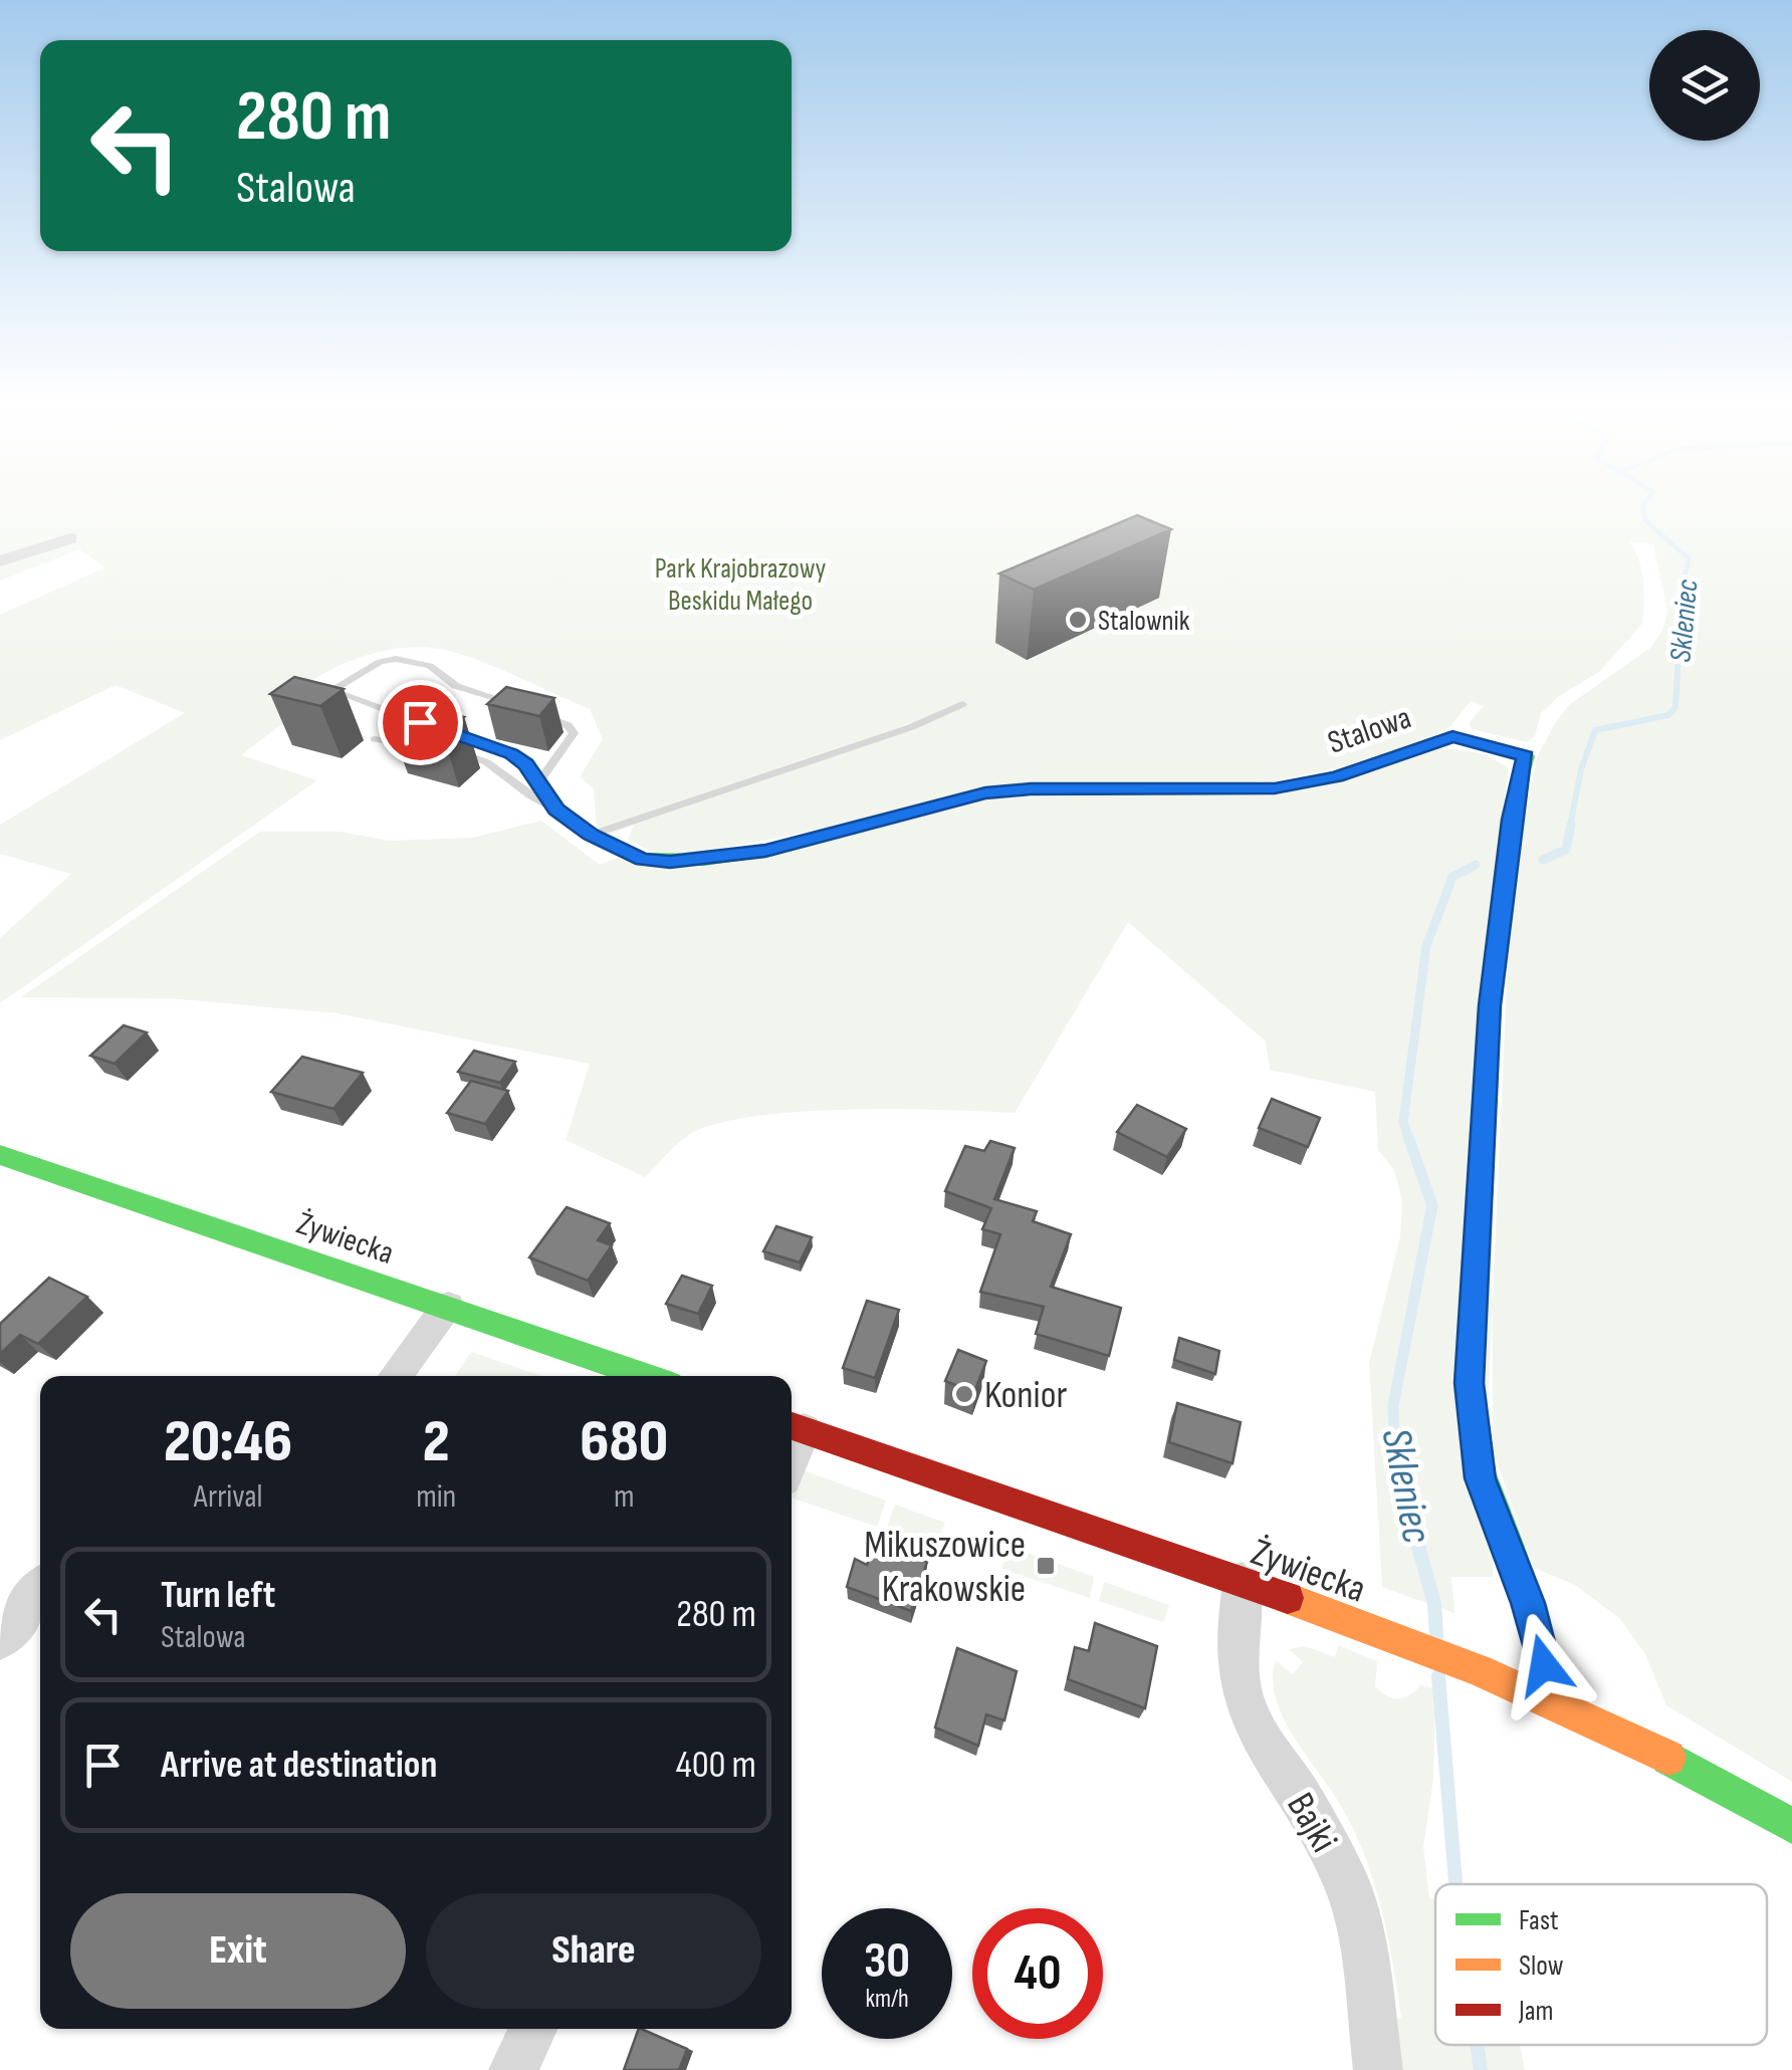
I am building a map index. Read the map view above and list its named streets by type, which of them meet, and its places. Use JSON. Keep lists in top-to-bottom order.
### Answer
{
  "streets": {
    "street": ["Stalowa", "Żywiecka", "Bajki"]
  },
  "crossings": [
    ["Stalowa", "Żywiecka"],
    ["Żywiecka", "Bajki"]
  ],
  "water": ["Skleniec"],
  "parks": ["Park Krajobrazowy Beskidu Małego"],
  "places": {
    "other": ["Stalownik", "Konior"],
    "transit": ["Mikuszowice Krakowskie"]
  },
  "legend": ["Fast", "Slow", "Jam"],
  "page": {
    "turn": ["280 m", "Stalowa"],
    "eta": [
      "20:46",
      "Arrival",
      "2",
      "min",
      "680",
      "m"
    ],
    "list": [
      {
        "name": "Turn left",
        "note": "Stalowa",
        "value": "280 m"
      },
      {
        "name": "Arrive at destination",
        "value": "400 m"
      }
    ],
    "buttons": ["Exit", "Share"],
    "speed": "30 km/h",
    "limit": "40"
  }
}
